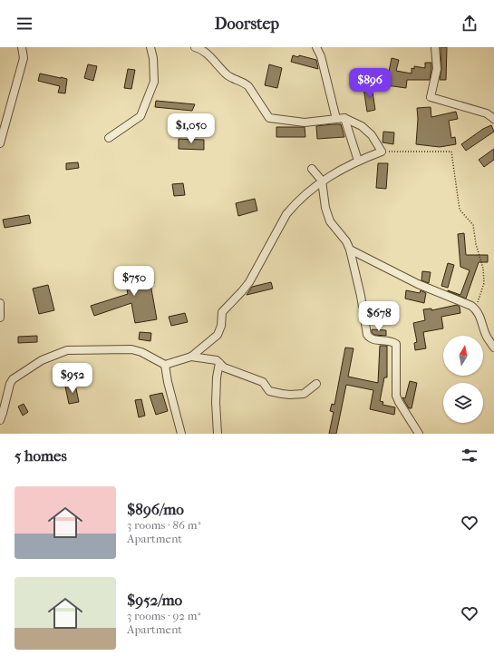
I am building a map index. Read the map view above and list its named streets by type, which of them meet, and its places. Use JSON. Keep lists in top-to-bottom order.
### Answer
{
  "north": "top",
  "page": {
    "header": "Doorstep",
    "price": [
      "$896",
      "$1,050",
      "$750",
      "$678",
      "$952"
    ],
    "heading": "5 homes",
    "list": [
      {
        "name": "$896/mo",
        "note": "3 rooms · 86 m² · Apartment"
      },
      {
        "name": "$952/mo",
        "note": "3 rooms · 92 m² · Apartment"
      }
    ]
  }
}
